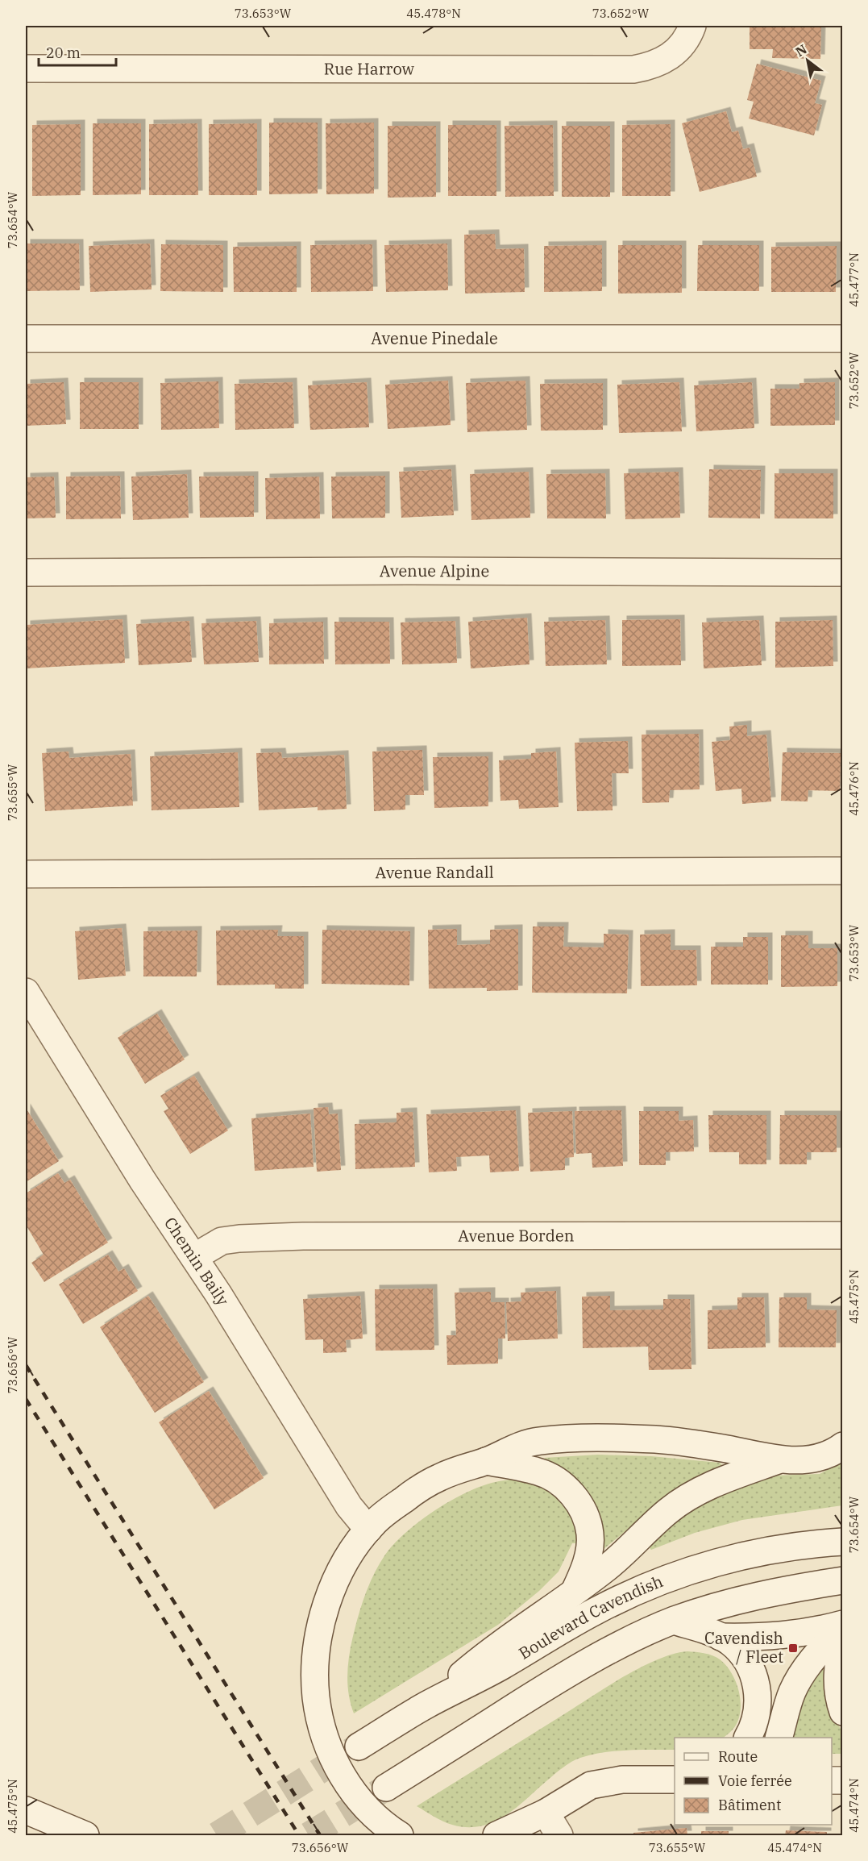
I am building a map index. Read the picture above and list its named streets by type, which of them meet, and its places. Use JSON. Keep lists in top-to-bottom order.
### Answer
{
  "streets": {
    "street": [
      "Rue Harrow",
      "Avenue Pinedale",
      "Avenue Alpine",
      "Avenue Randall",
      "Avenue Borden",
      "Chemin Baily",
      "Boulevard Cavendish"
    ]
  },
  "crossings": [
    ["Avenue Borden", "Chemin Baily"]
  ],
  "places": {
    "transit": ["Cavendish / Fleet"]
  },
  "legend": ["Route", "Voie ferrée", "Bâtiment"],
  "scale_bar": "20 m",
  "north": "top left",
  "coordinates": [
    "73.653°W",
    "45.478°N",
    "73.652°W",
    "73.654°W",
    "45.477°N",
    "45.476°N",
    "73.655°W",
    "45.475°N",
    "73.656°W",
    "45.474°N"
  ]
}
